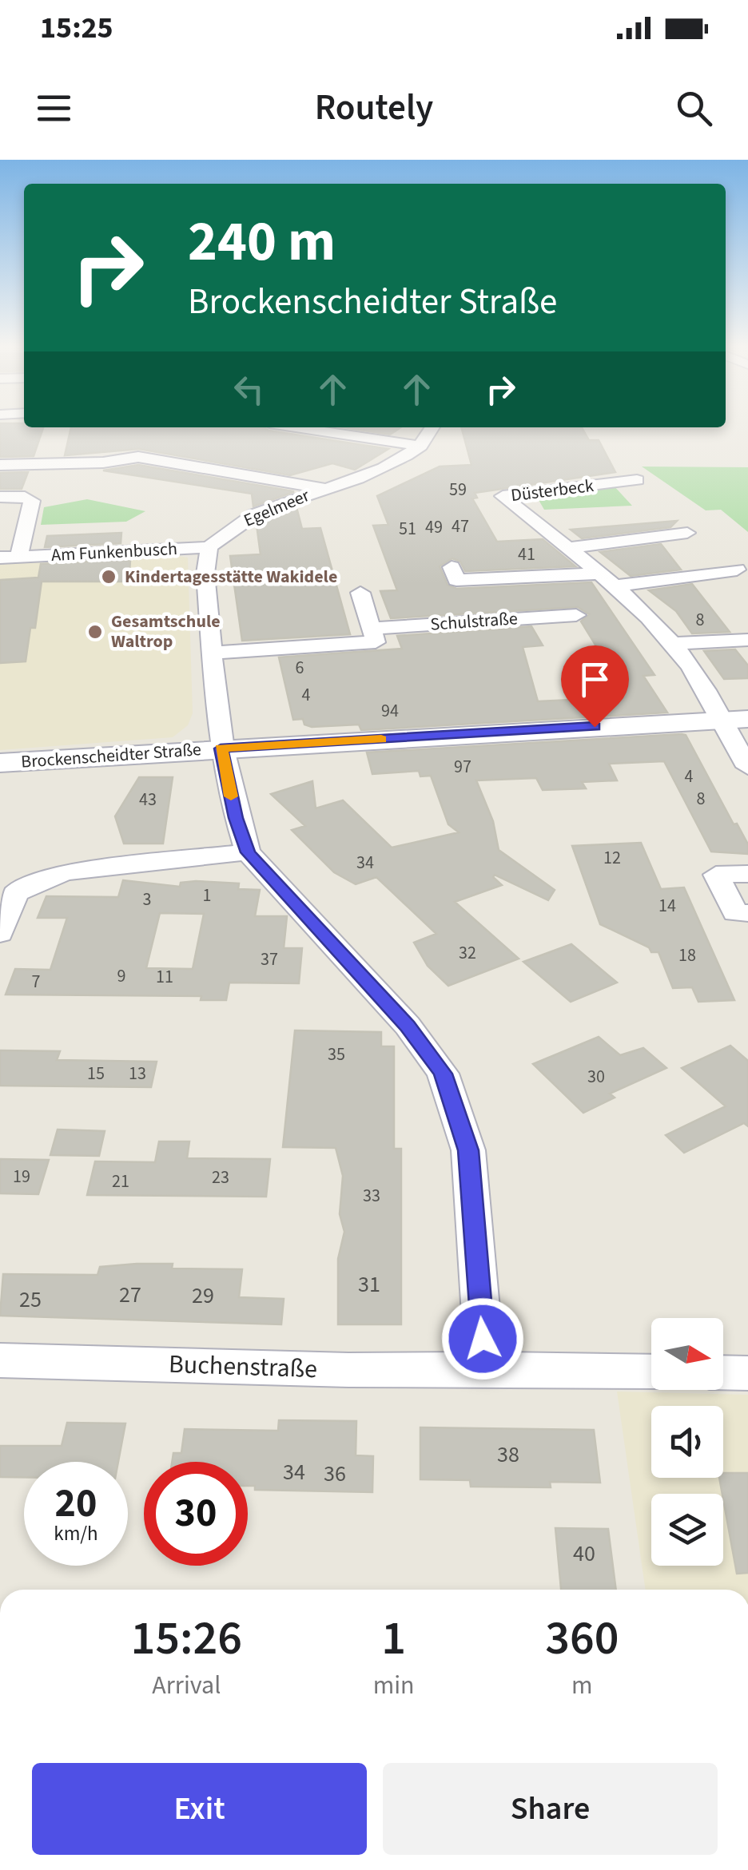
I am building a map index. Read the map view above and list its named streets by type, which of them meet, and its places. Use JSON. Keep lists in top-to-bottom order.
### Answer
{
  "streets": {
    "street": [
      "Düsterbeck",
      "Egelmeer",
      "Am Funkenbusch",
      "Schulstraße",
      "Brockenscheidter Straße",
      "Buchenstraße"
    ]
  },
  "crossings": [
    ["Düsterbeck", "Brockenscheidter Straße"],
    ["Egelmeer", "Am Funkenbusch"]
  ],
  "places": ["Kindertagesstätte Wakidele", "Gesamtschule Waltrop"],
  "house_numbers": [
    "59",
    "47",
    "49",
    "51",
    "41",
    "8",
    "6",
    "4",
    "94",
    "97",
    "4",
    "8",
    "43",
    "12",
    "34",
    "1",
    "3",
    "14",
    "32",
    "18",
    "37",
    "9",
    "11",
    "7",
    "35",
    "15",
    "13",
    "30",
    "19",
    "23",
    "21",
    "33",
    "31",
    "27",
    "29",
    "25",
    "38",
    "34",
    "36",
    "40"
  ],
  "north": "right",
  "page": {
    "status": "15:25",
    "header": "Routely",
    "turn": ["240 m", "Brockenscheidter Straße"],
    "speed": "20 km/h",
    "limit": "30",
    "eta": [
      "15:26",
      "Arrival",
      "1",
      "min",
      "360",
      "m"
    ],
    "buttons": ["Exit", "Share"]
  }
}
